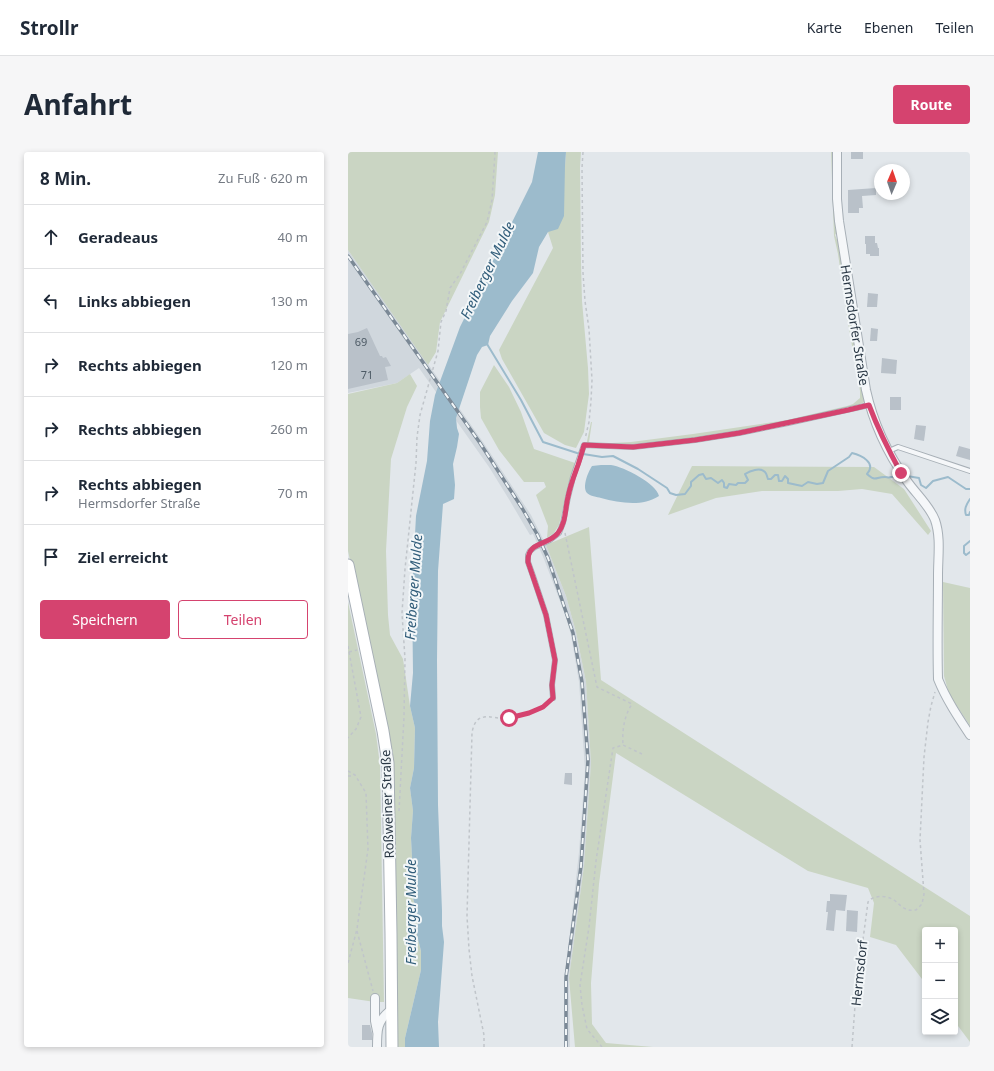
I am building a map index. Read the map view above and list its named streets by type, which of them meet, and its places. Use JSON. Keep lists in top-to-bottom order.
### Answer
{
  "streets": {
    "main road": ["Roßweiner Straße"],
    "street": ["Hermsdorfer Straße"],
    "path": ["Hermsdorf"]
  },
  "crossings": [
    ["Hermsdorfer Straße", "Hermsdorf"]
  ],
  "water": ["Freiberger Mulde"],
  "house_numbers": ["69", "71"],
  "north": "top",
  "page": {
    "header": "Strollr",
    "nav": ["Karte", "Ebenen", "Teilen"],
    "title": "Anfahrt",
    "buttons": [
      "Route",
      ["Speichern", "Teilen"]
    ],
    "heading": ["8 Min.", "Zu Fuß · 620 m"],
    "list": [
      ["Geradeaus", "40 m"],
      ["Links abbiegen", "130 m"],
      ["Rechts abbiegen", "120 m"],
      ["Rechts abbiegen", "260 m"],
      ["Rechts abbiegen", "Hermsdorfer Straße", "70 m"],
      "Ziel erreicht"
    ],
    "map_buttons": ["+", "−"]
  }
}
